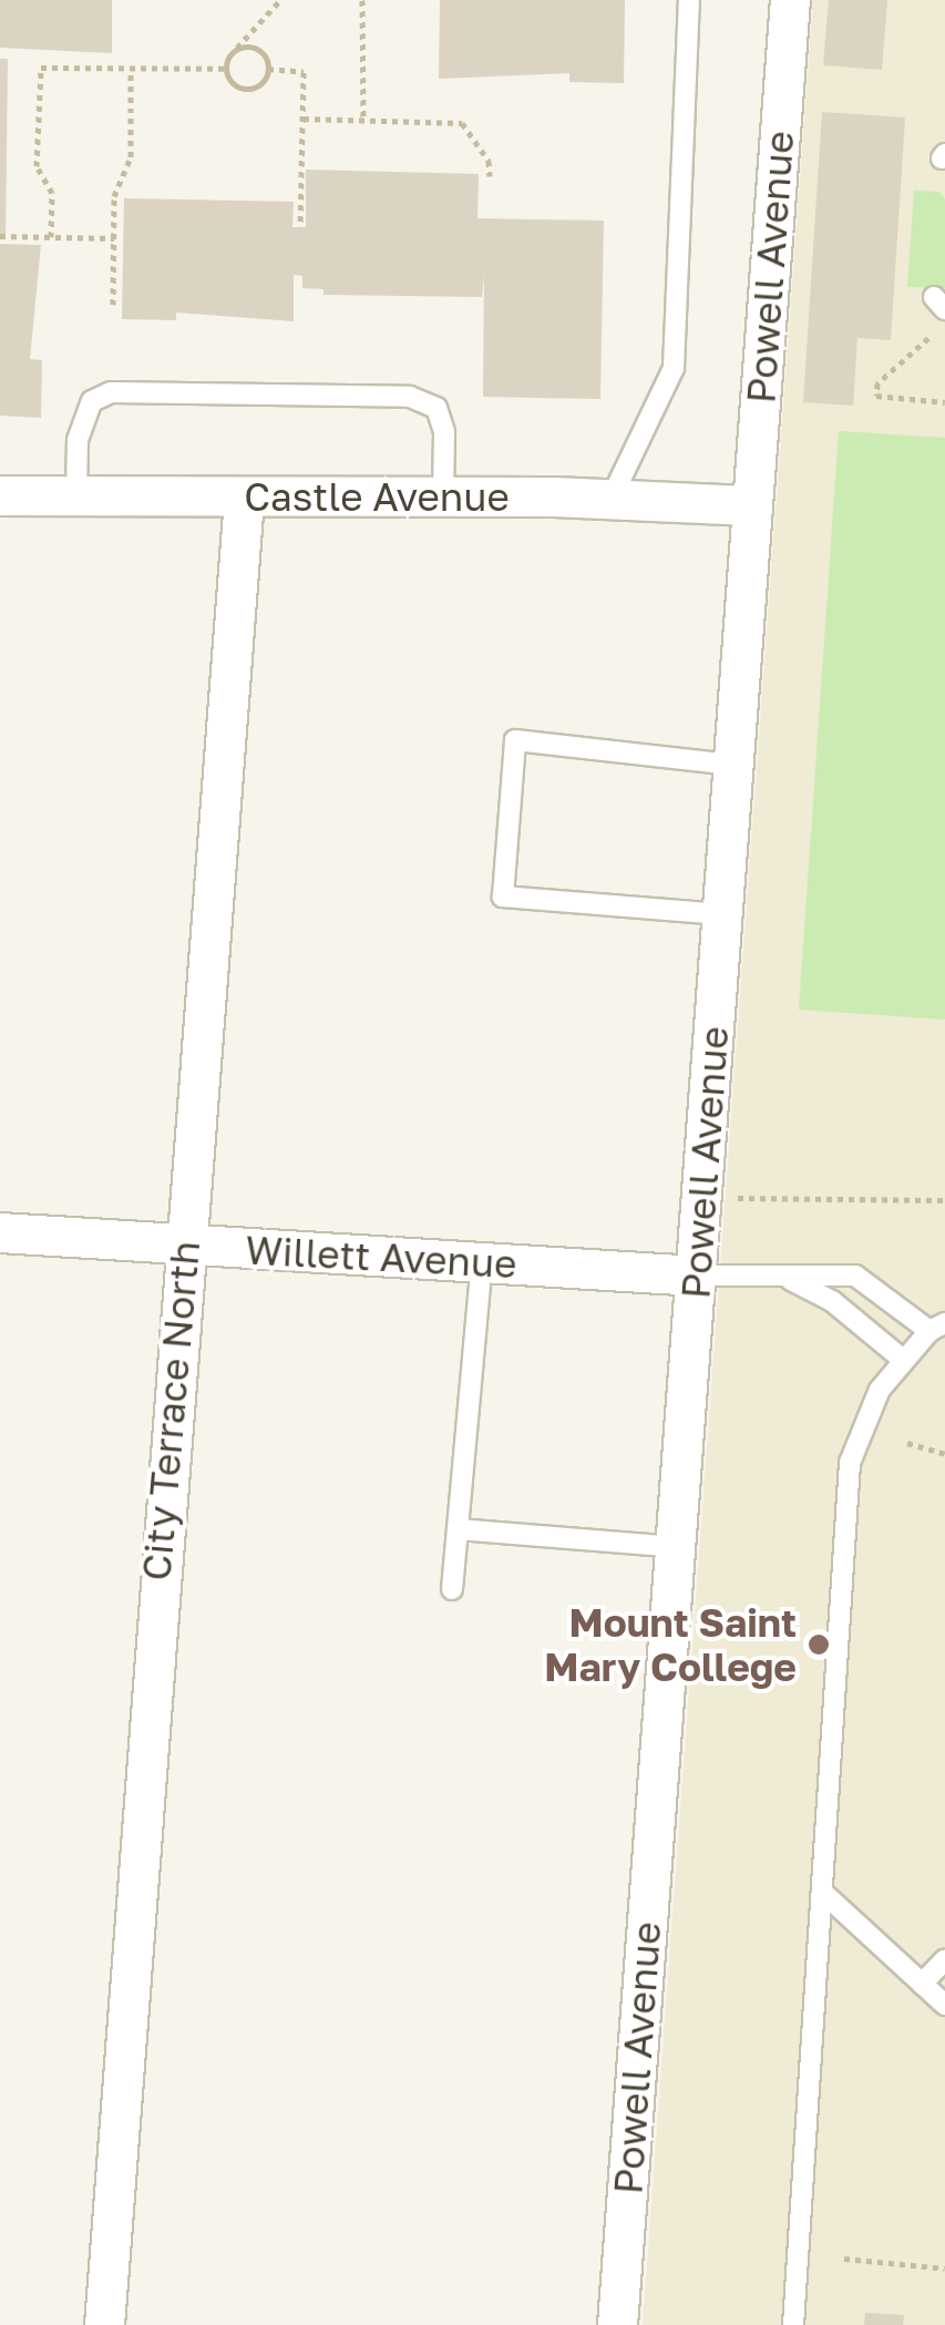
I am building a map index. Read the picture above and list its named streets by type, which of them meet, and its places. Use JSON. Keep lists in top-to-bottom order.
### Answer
{
  "streets": {
    "street": [
      "Powell Avenue",
      "Castle Avenue",
      "Willett Avenue",
      "City Terrace North"
    ]
  },
  "crossings": [
    ["Powell Avenue", "Castle Avenue"],
    ["Powell Avenue", "Willett Avenue"],
    ["Castle Avenue", "City Terrace North"],
    ["Willett Avenue", "City Terrace North"]
  ],
  "places": ["Mount Saint Mary College"]
}
